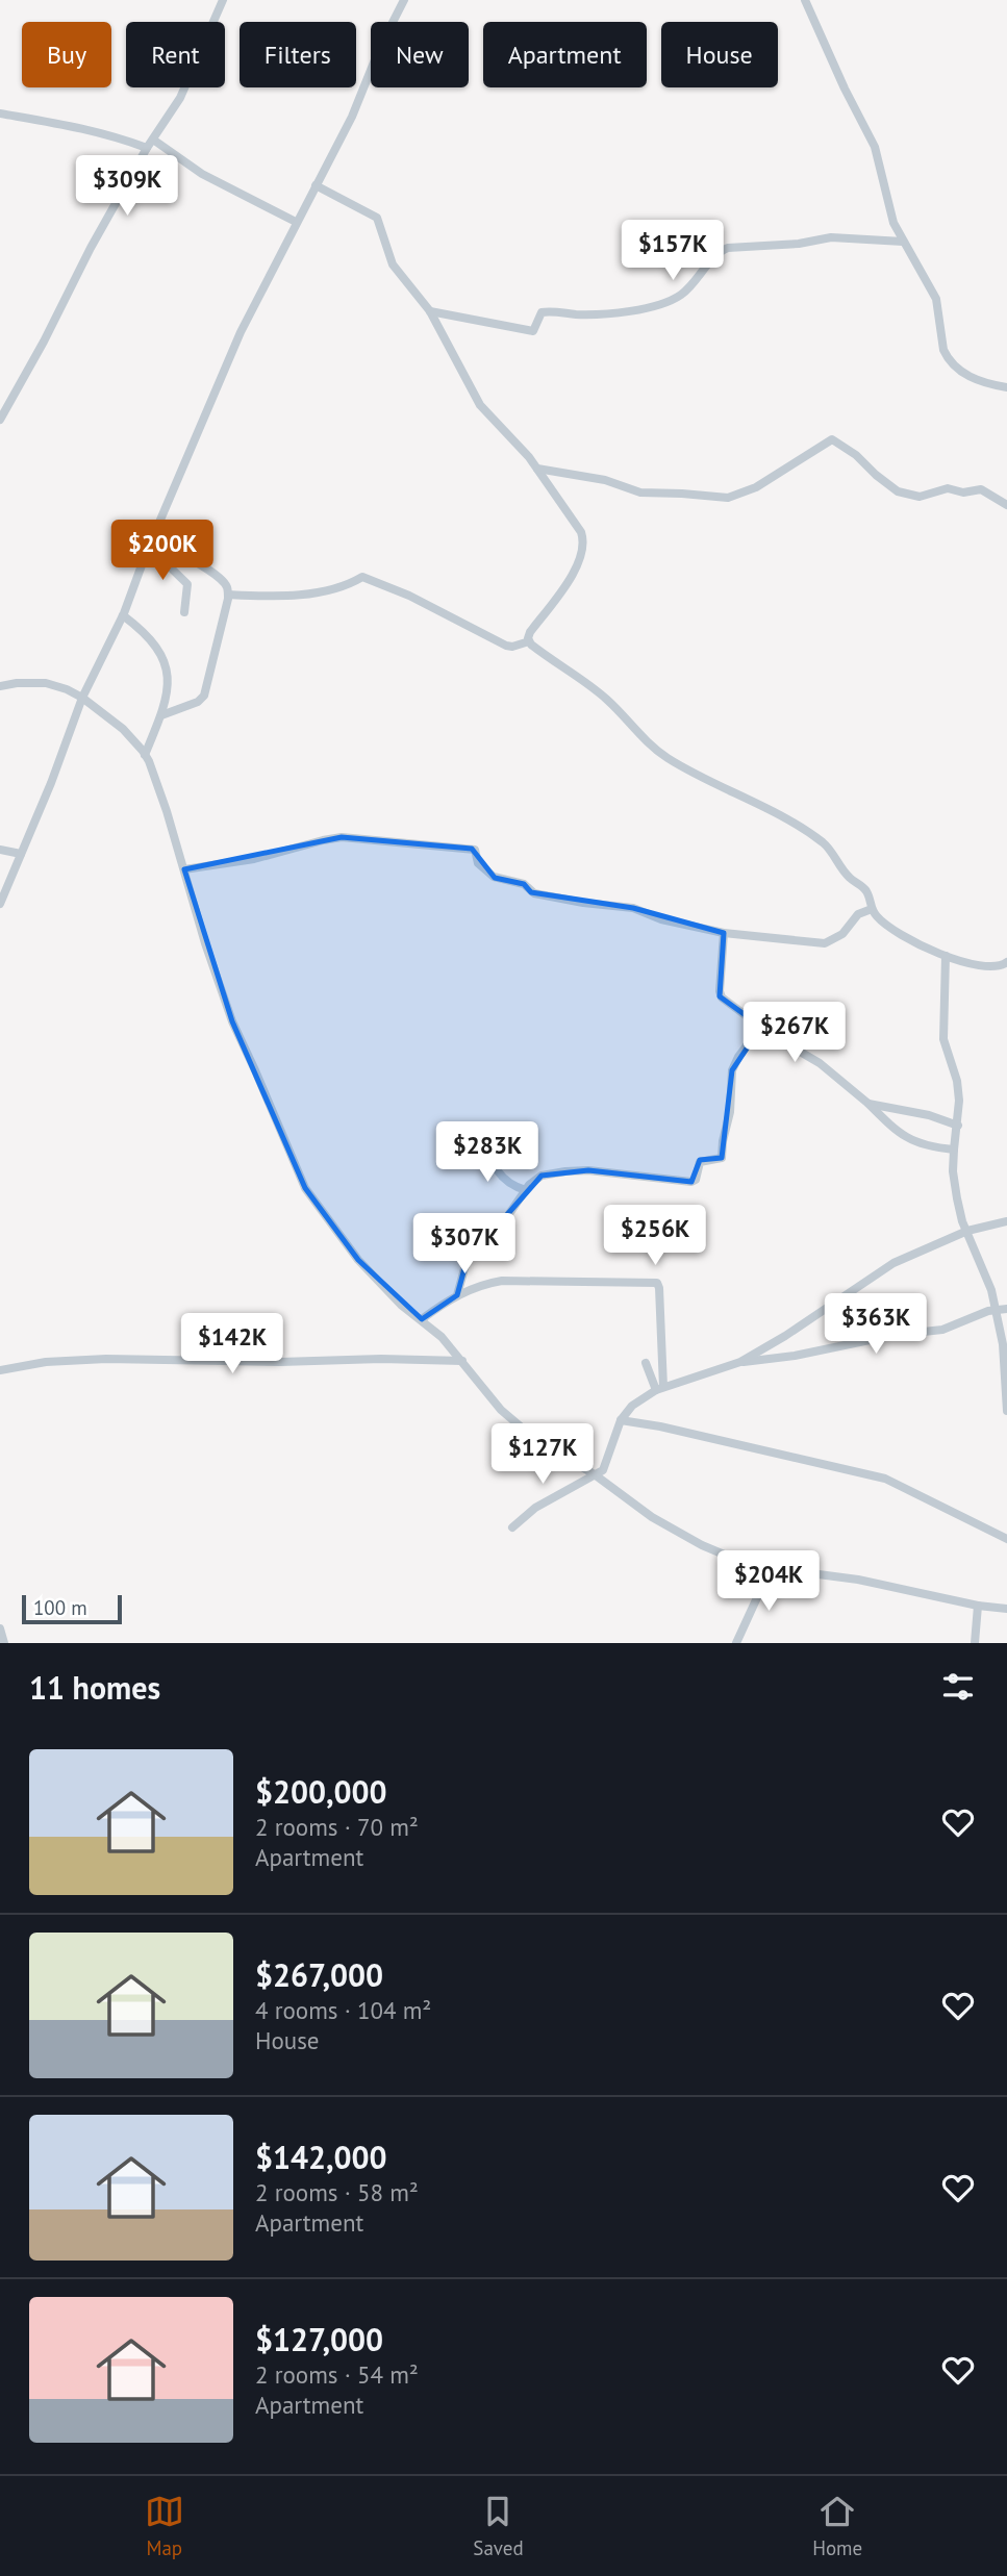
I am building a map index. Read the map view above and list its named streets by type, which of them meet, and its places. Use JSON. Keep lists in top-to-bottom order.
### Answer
{
  "scale_bar": "100 m",
  "page": {
    "chip": [
      "Buy",
      "Rent",
      "Filters",
      "New",
      "Apartment",
      "House"
    ],
    "price": [
      "$309K",
      "$157K",
      "$200K",
      "$267K",
      "$283K",
      "$256K",
      "$307K",
      "$363K",
      "$142K",
      "$127K",
      "$204K"
    ],
    "scale": "100 m",
    "heading": "11 homes",
    "list": [
      {
        "name": "$200,000",
        "note": "2 rooms · 70 m² · Apartment"
      },
      {
        "name": "$267,000",
        "note": "4 rooms · 104 m² · House"
      },
      {
        "name": "$142,000",
        "note": "2 rooms · 58 m² · Apartment"
      },
      {
        "name": "$127,000",
        "note": "2 rooms · 54 m² · Apartment"
      }
    ],
    "tabs": ["Map", "Saved", "Home"]
  }
}
